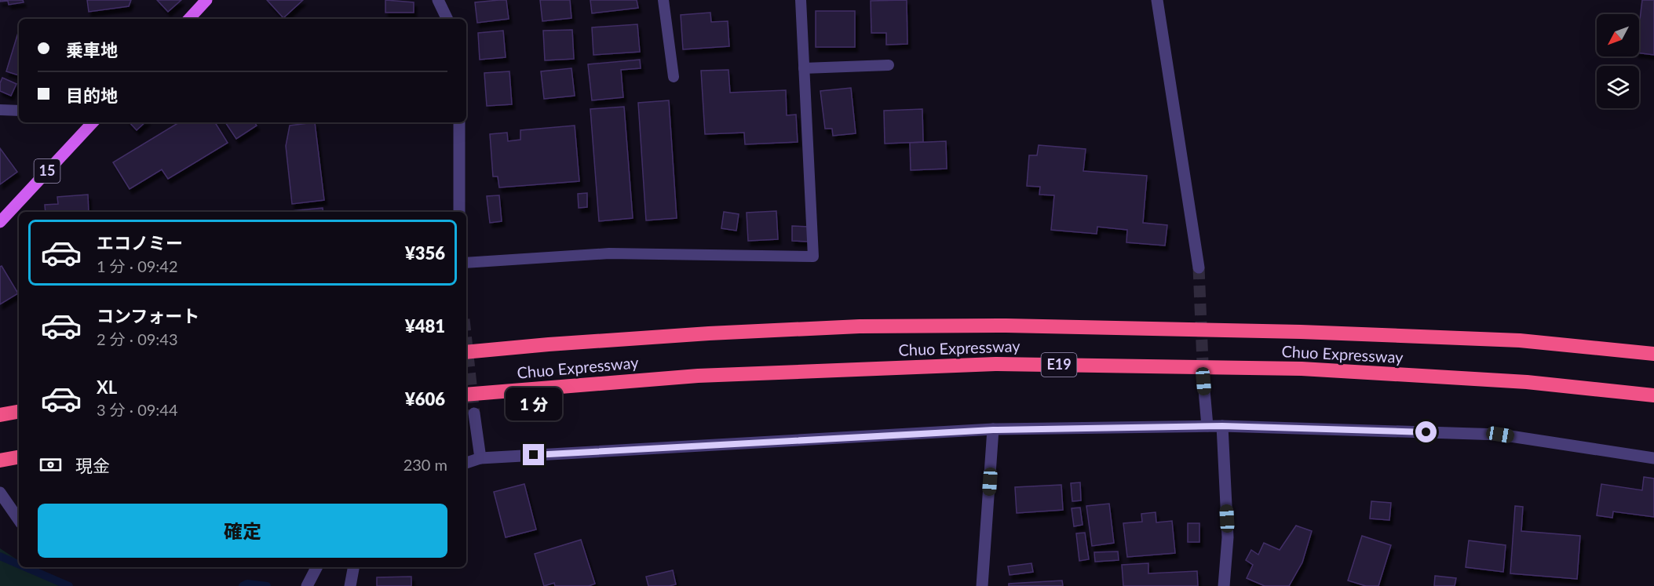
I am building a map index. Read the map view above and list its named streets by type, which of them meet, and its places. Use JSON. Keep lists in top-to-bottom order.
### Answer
{
  "streets": {
    "highway": ["Chuo Expressway", "E19"],
    "main road": ["15"]
  },
  "north": "bottom left",
  "page": {
    "banner": ["乗車地", "目的地"],
    "list": [
      {
        "name": "エコノミー",
        "note": "1 分 · 09:42",
        "value": "¥356"
      },
      {
        "name": "コンフォート",
        "note": "2 分 · 09:43",
        "value": "¥481"
      },
      {
        "name": "XL",
        "note": "3 分 · 09:44",
        "value": "¥606"
      }
    ],
    "bubble": "1 分",
    "pay": ["現金", "230 m"],
    "buttons": "確定"
  }
}
